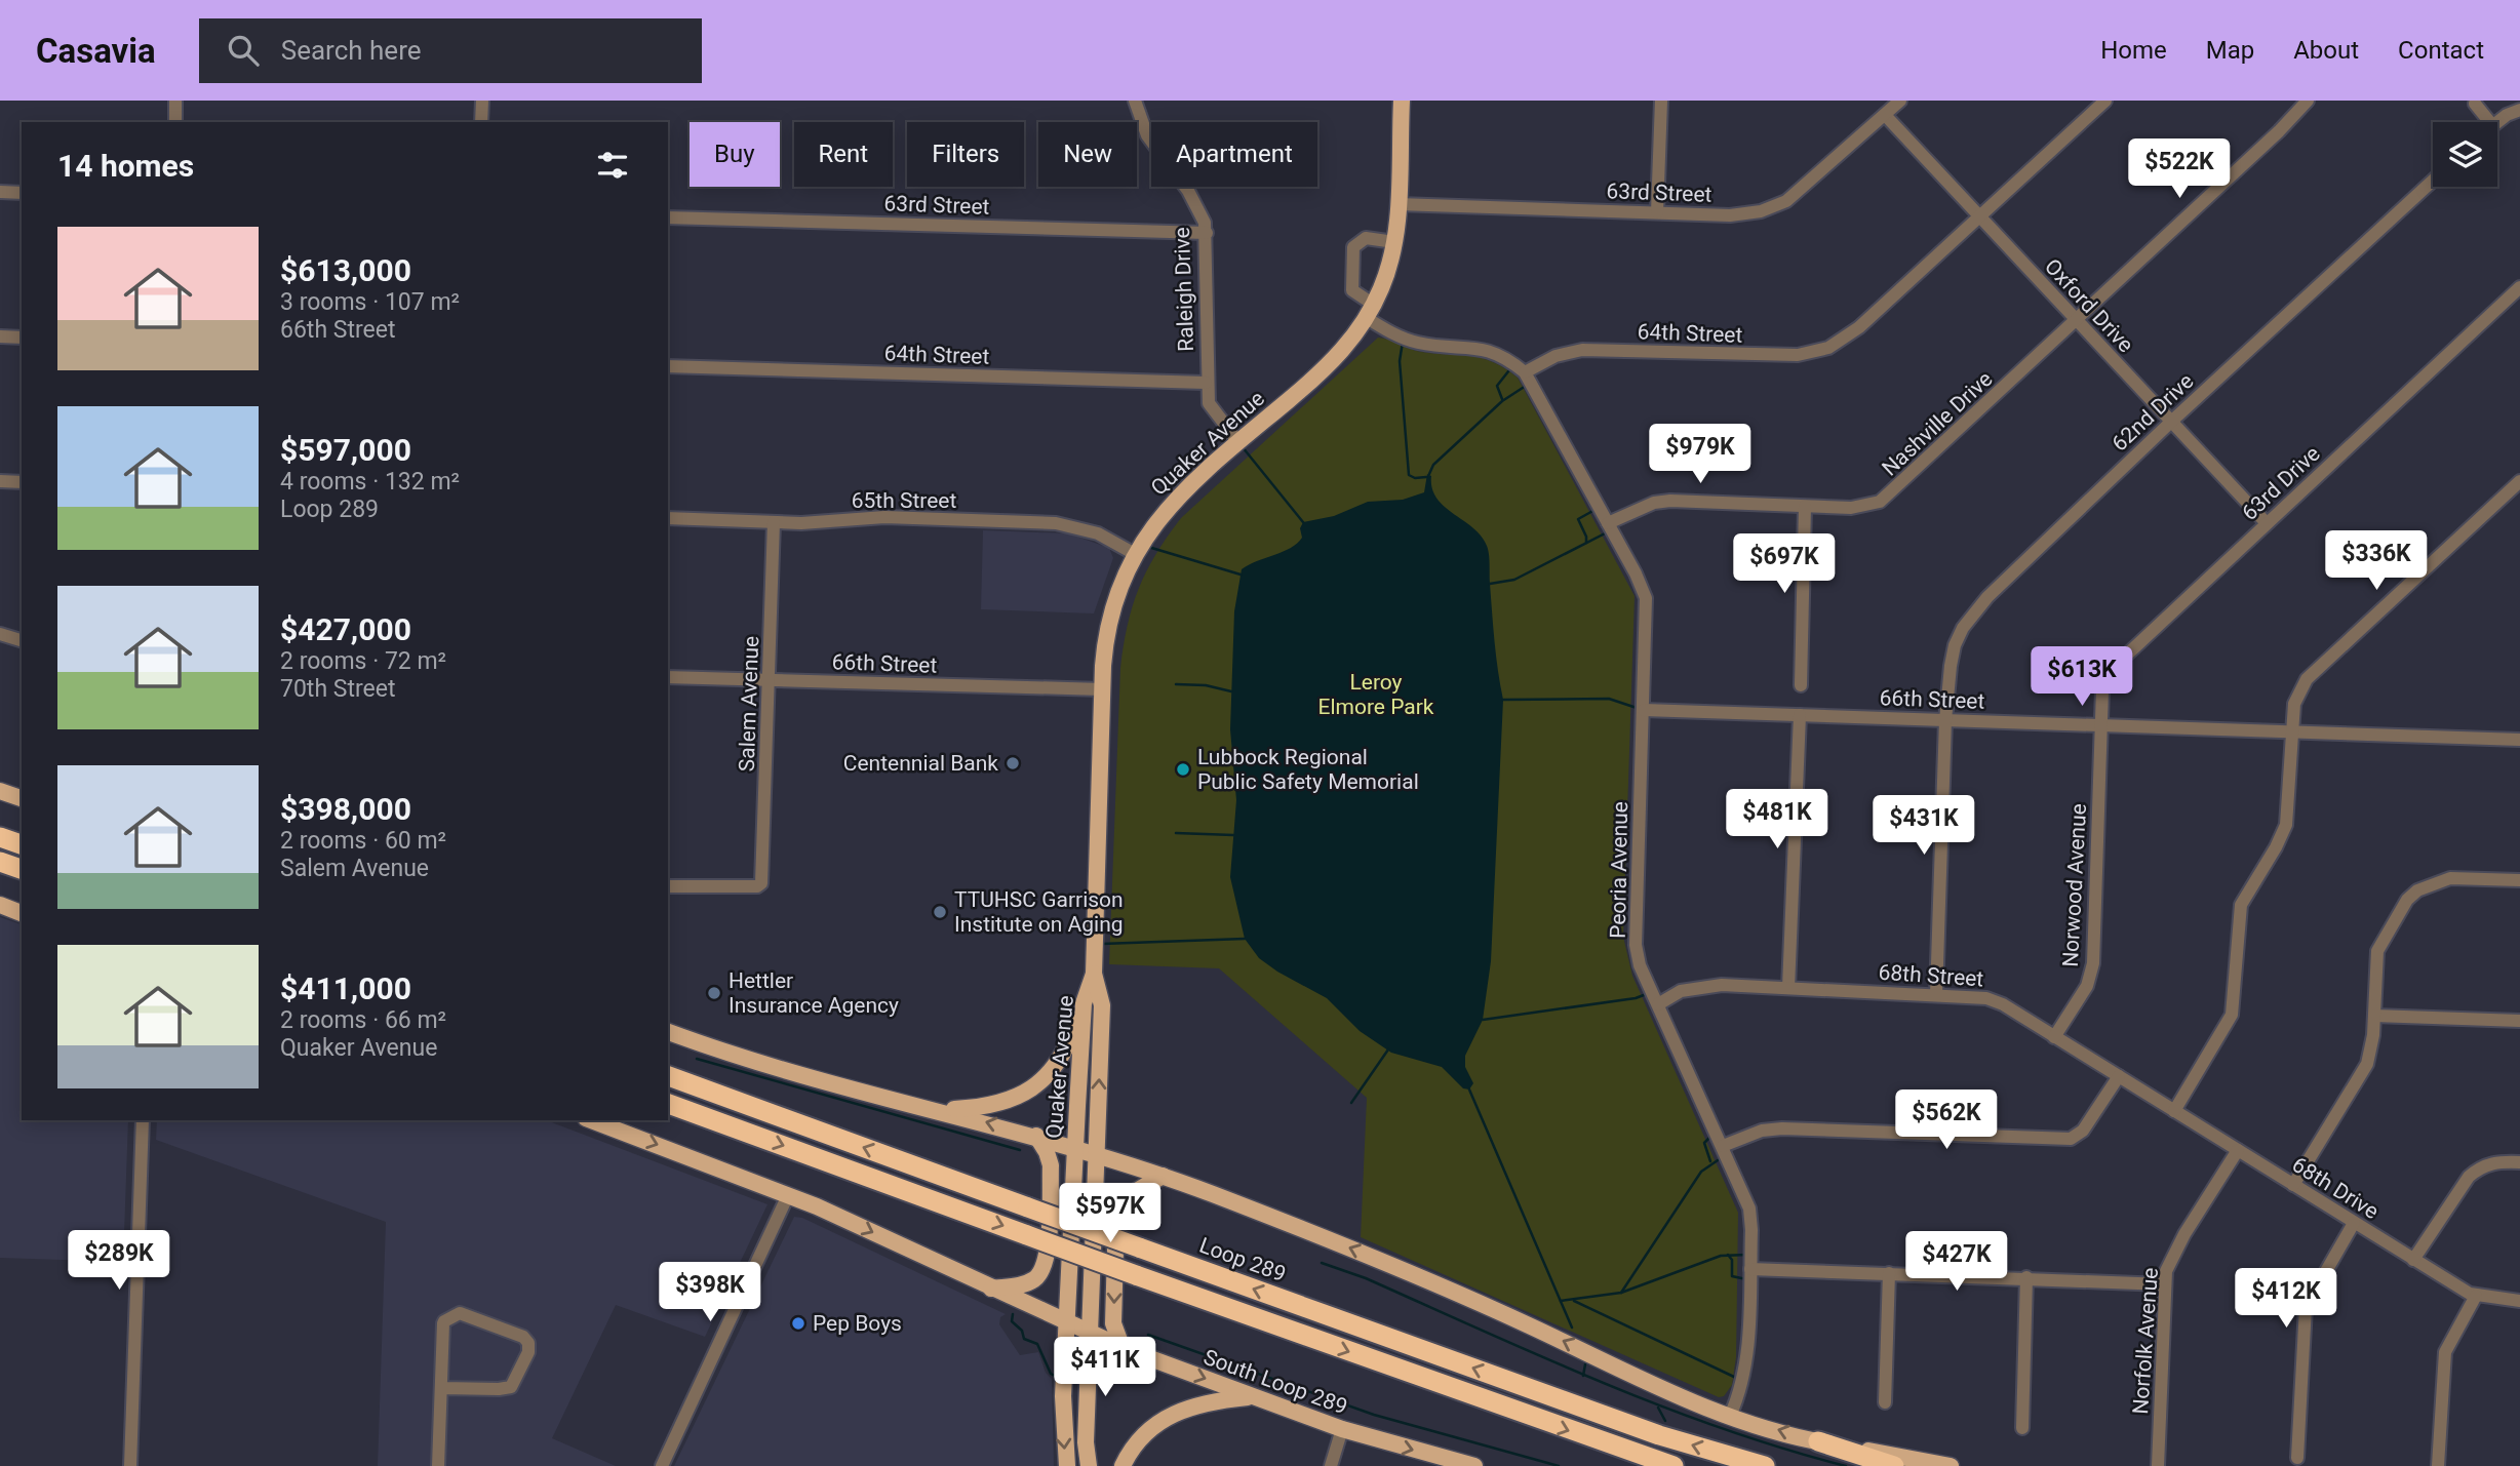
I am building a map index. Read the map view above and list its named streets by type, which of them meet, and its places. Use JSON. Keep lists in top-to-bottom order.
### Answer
{
  "streets": {
    "highway": ["Loop 289"],
    "main road": ["Quaker Avenue", "South Loop 289"],
    "street": [
      "63rd Street",
      "Raleigh Drive",
      "Oxford Drive",
      "64th Street",
      "62nd Drive",
      "Nashville Drive",
      "63rd Drive",
      "65th Street",
      "66th Street",
      "Salem Avenue",
      "Peoria Avenue",
      "Norwood Avenue",
      "68th Street",
      "68th Drive",
      "Norfolk Avenue"
    ]
  },
  "crossings": [
    ["63rd Street", "Raleigh Drive"],
    ["63rd Street", "Oxford Drive"],
    ["63rd Street", "Quaker Avenue"],
    ["Raleigh Drive", "64th Street"],
    ["Raleigh Drive", "Quaker Avenue"],
    ["Oxford Drive", "64th Street"],
    ["Oxford Drive", "62nd Drive"],
    ["Oxford Drive", "Nashville Drive"],
    ["Oxford Drive", "63rd Drive"],
    ["64th Street", "Peoria Avenue"],
    ["62nd Drive", "66th Street"],
    ["62nd Drive", "68th Street"],
    ["Quaker Avenue", "65th Street"],
    ["Quaker Avenue", "66th Street"],
    ["Quaker Avenue", "South Loop 289"],
    ["63rd Drive", "66th Street"],
    ["63rd Drive", "Norwood Avenue"],
    ["65th Street", "Salem Avenue"],
    ["66th Street", "Salem Avenue"],
    ["66th Street", "Peoria Avenue"],
    ["66th Street", "Norwood Avenue"],
    ["Peoria Avenue", "68th Street"],
    ["Norwood Avenue", "68th Street"],
    ["68th Street", "68th Drive"],
    ["68th Drive", "Norfolk Avenue"]
  ],
  "parks": ["Leroy Elmore Park"],
  "places": [
    "Centennial Bank",
    "Lubbock Regional Public Safety Memorial",
    "TTUHSC Garrison Institute on Aging",
    "Hettler Insurance Agency",
    "Pep Boys"
  ],
  "page": {
    "header": "Casavia",
    "search": "Search here",
    "nav": [
      "Home",
      "Map",
      "About",
      "Contact"
    ],
    "chip": [
      "Buy",
      "Rent",
      "Filters",
      "New",
      "Apartment"
    ],
    "heading": "14 homes",
    "price": [
      "$522K",
      "$979K",
      "$336K",
      "$697K",
      "$613K",
      "$481K",
      "$431K",
      "$562K",
      "$597K",
      "$289K",
      "$427K",
      "$398K",
      "$412K",
      "$411K"
    ],
    "list": [
      {
        "name": "$613,000",
        "note": "3 rooms · 107 m² · 66th Street"
      },
      {
        "name": "$597,000",
        "note": "4 rooms · 132 m² · Loop 289"
      },
      {
        "name": "$427,000",
        "note": "2 rooms · 72 m² · 70th Street"
      },
      {
        "name": "$398,000",
        "note": "2 rooms · 60 m² · Salem Avenue"
      },
      {
        "name": "$411,000",
        "note": "2 rooms · 66 m² · Quaker Avenue"
      }
    ]
  }
}
